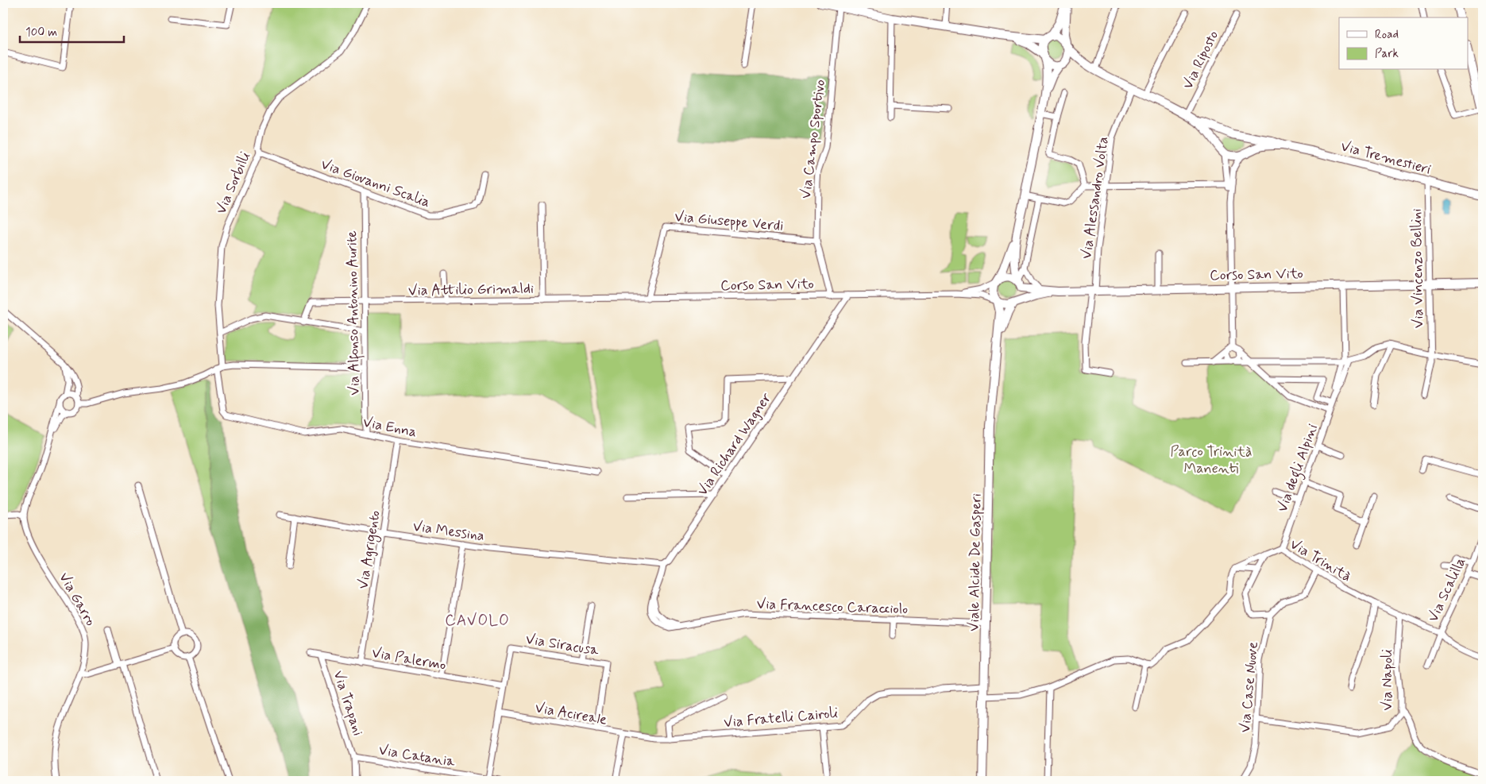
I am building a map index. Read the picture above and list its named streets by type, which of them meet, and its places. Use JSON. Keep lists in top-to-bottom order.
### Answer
{
  "streets": {
    "main road": ["Via Tremestieri", "Corso San Vito", "Viale Alcide De Gasperi"],
    "street": [
      "Via Riposto",
      "Via Campo Sportivo",
      "Via Sorbilli",
      "Via Giovanni Scalia",
      "Via Alessandro Volta",
      "Via Giuseppe Verdi",
      "Via Vincenzo Bellini",
      "Via Attilio Grimaldi",
      "Via Alfonso Antonino Aurite",
      "Via Enna",
      "Via Richard Wagner",
      "Via degli Alpini",
      "Via Messina",
      "Via Agrigento",
      "Via Trinità",
      "Via Scalilla",
      "Via Garro",
      "Via Francesco Caracciolo",
      "Via Siracusa",
      "Via Palermo",
      "Via Napoli",
      "Via Case Nuove",
      "Via Trapani",
      "Via Acireale",
      "Via Fratelli Cairoli",
      "Via Catania"
    ]
  },
  "crossings": [
    ["Via Riposto", "Via Tremestieri"],
    ["Via Campo Sportivo", "Via Giuseppe Verdi"],
    ["Via Campo Sportivo", "Corso San Vito"],
    ["Via Tremestieri", "Via Vincenzo Bellini"],
    ["Via Sorbilli", "Via Giovanni Scalia"],
    ["Via Sorbilli", "Via Enna"],
    ["Via Giovanni Scalia", "Via Alfonso Antonino Aurite"],
    ["Via Alessandro Volta", "Corso San Vito"],
    ["Via Giuseppe Verdi", "Corso San Vito"],
    ["Via Vincenzo Bellini", "Corso San Vito"],
    ["Corso San Vito", "Via Attilio Grimaldi"],
    ["Corso San Vito", "Via Richard Wagner"],
    ["Corso San Vito", "Via degli Alpini"],
    ["Via Attilio Grimaldi", "Via Alfonso Antonino Aurite"],
    ["Via Alfonso Antonino Aurite", "Via Enna"],
    ["Via Enna", "Via Agrigento"],
    ["Via Richard Wagner", "Via Messina"],
    ["Via Richard Wagner", "Via Francesco Caracciolo"],
    ["Via degli Alpini", "Via Trinità"],
    ["Via Messina", "Via Agrigento"],
    ["Via Messina", "Via Francesco Caracciolo"],
    ["Via Agrigento", "Via Palermo"],
    ["Via Trinità", "Via Scalilla"],
    ["Via Trinità", "Via Napoli"],
    ["Viale Alcide De Gasperi", "Via Francesco Caracciolo"],
    ["Viale Alcide De Gasperi", "Via Fratelli Cairoli"],
    ["Via Siracusa", "Via Palermo"],
    ["Via Siracusa", "Via Acireale"],
    ["Via Siracusa", "Via Catania"],
    ["Via Palermo", "Via Trapani"],
    ["Via Napoli", "Via Case Nuove"],
    ["Via Trapani", "Via Catania"],
    ["Via Acireale", "Via Fratelli Cairoli"]
  ],
  "districts": ["CAVOLO"],
  "parks": ["Parco Trinità Manenti"],
  "legend": ["Road", "Park"],
  "scale_bar": "100 m"
}
